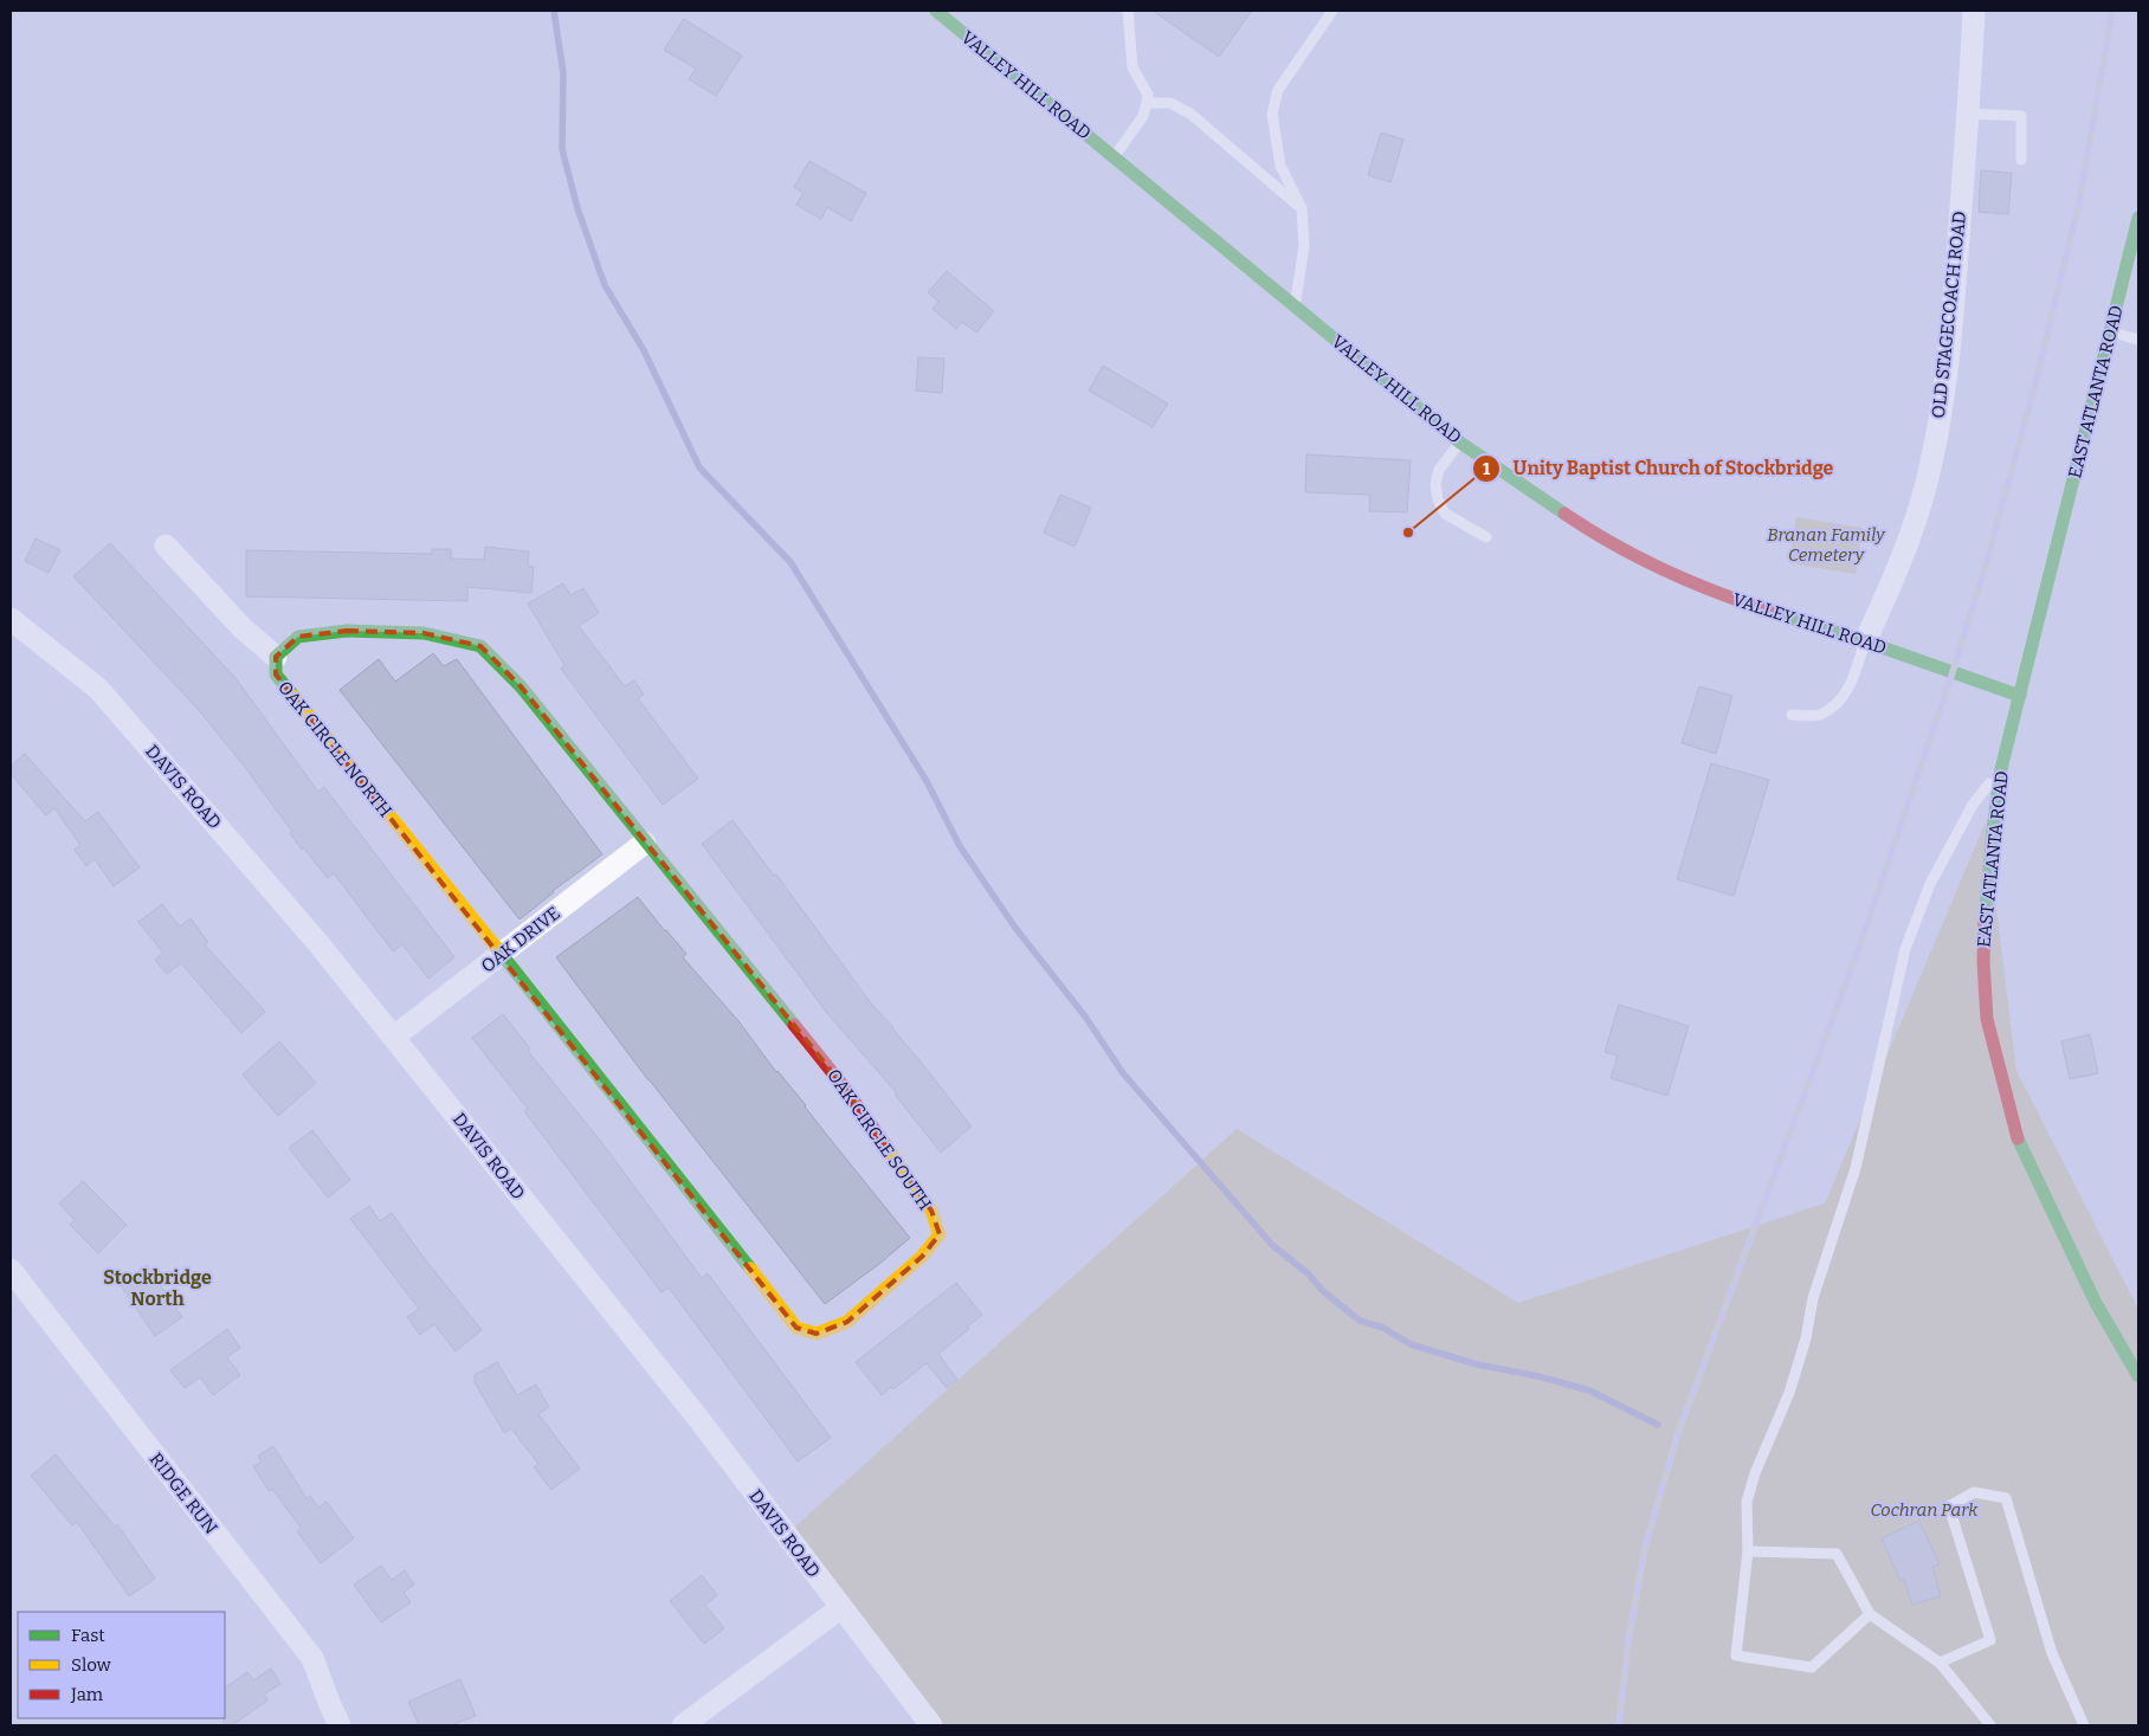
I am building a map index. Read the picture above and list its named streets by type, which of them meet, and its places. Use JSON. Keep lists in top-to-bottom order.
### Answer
{
  "streets": {
    "street": [
      "VALLEY HILL ROAD",
      "OLD STAGECOACH ROAD",
      "EAST ATLANTA ROAD",
      "OAK CIRCLE NORTH",
      "DAVIS ROAD",
      "OAK DRIVE",
      "OAK CIRCLE SOUTH",
      "RIDGE RUN"
    ]
  },
  "crossings": [
    ["VALLEY HILL ROAD", "OLD STAGECOACH ROAD"],
    ["VALLEY HILL ROAD", "EAST ATLANTA ROAD"],
    ["OAK CIRCLE NORTH", "OAK DRIVE"],
    ["OAK CIRCLE NORTH", "OAK CIRCLE SOUTH"],
    ["DAVIS ROAD", "OAK DRIVE"],
    ["OAK DRIVE", "OAK CIRCLE SOUTH"]
  ],
  "districts": ["Stockbridge North"],
  "parks": ["Branan Family Cemetery", "Cochran Park"],
  "places": ["Unity Baptist Church of Stockbridge"],
  "legend": ["Fast", "Slow", "Jam"]
}
